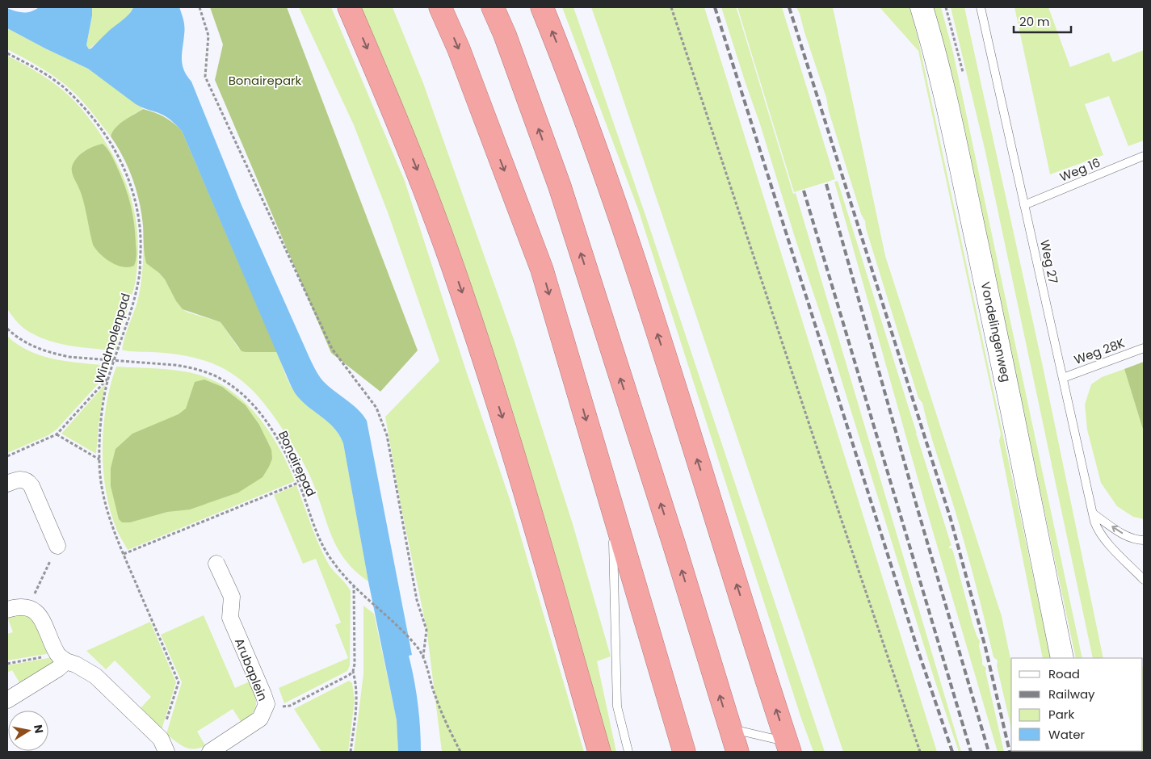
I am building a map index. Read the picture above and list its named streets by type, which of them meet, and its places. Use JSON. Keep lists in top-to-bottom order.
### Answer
{
  "streets": {
    "street": ["Vondelingenweg", "Arubaplein"],
    "lane": ["Weg 16", "Weg 27", "Weg 28K"],
    "path": ["Windmolenpad", "Bonairepad"]
  },
  "crossings": [
    ["Weg 16", "Weg 27"],
    ["Weg 27", "Weg 28K"],
    ["Windmolenpad", "Bonairepad"]
  ],
  "parks": ["Bonairepark"],
  "legend": [
    "Road",
    "Railway",
    "Park",
    "Water"
  ],
  "scale_bar": "20 m",
  "north": "right"
}
